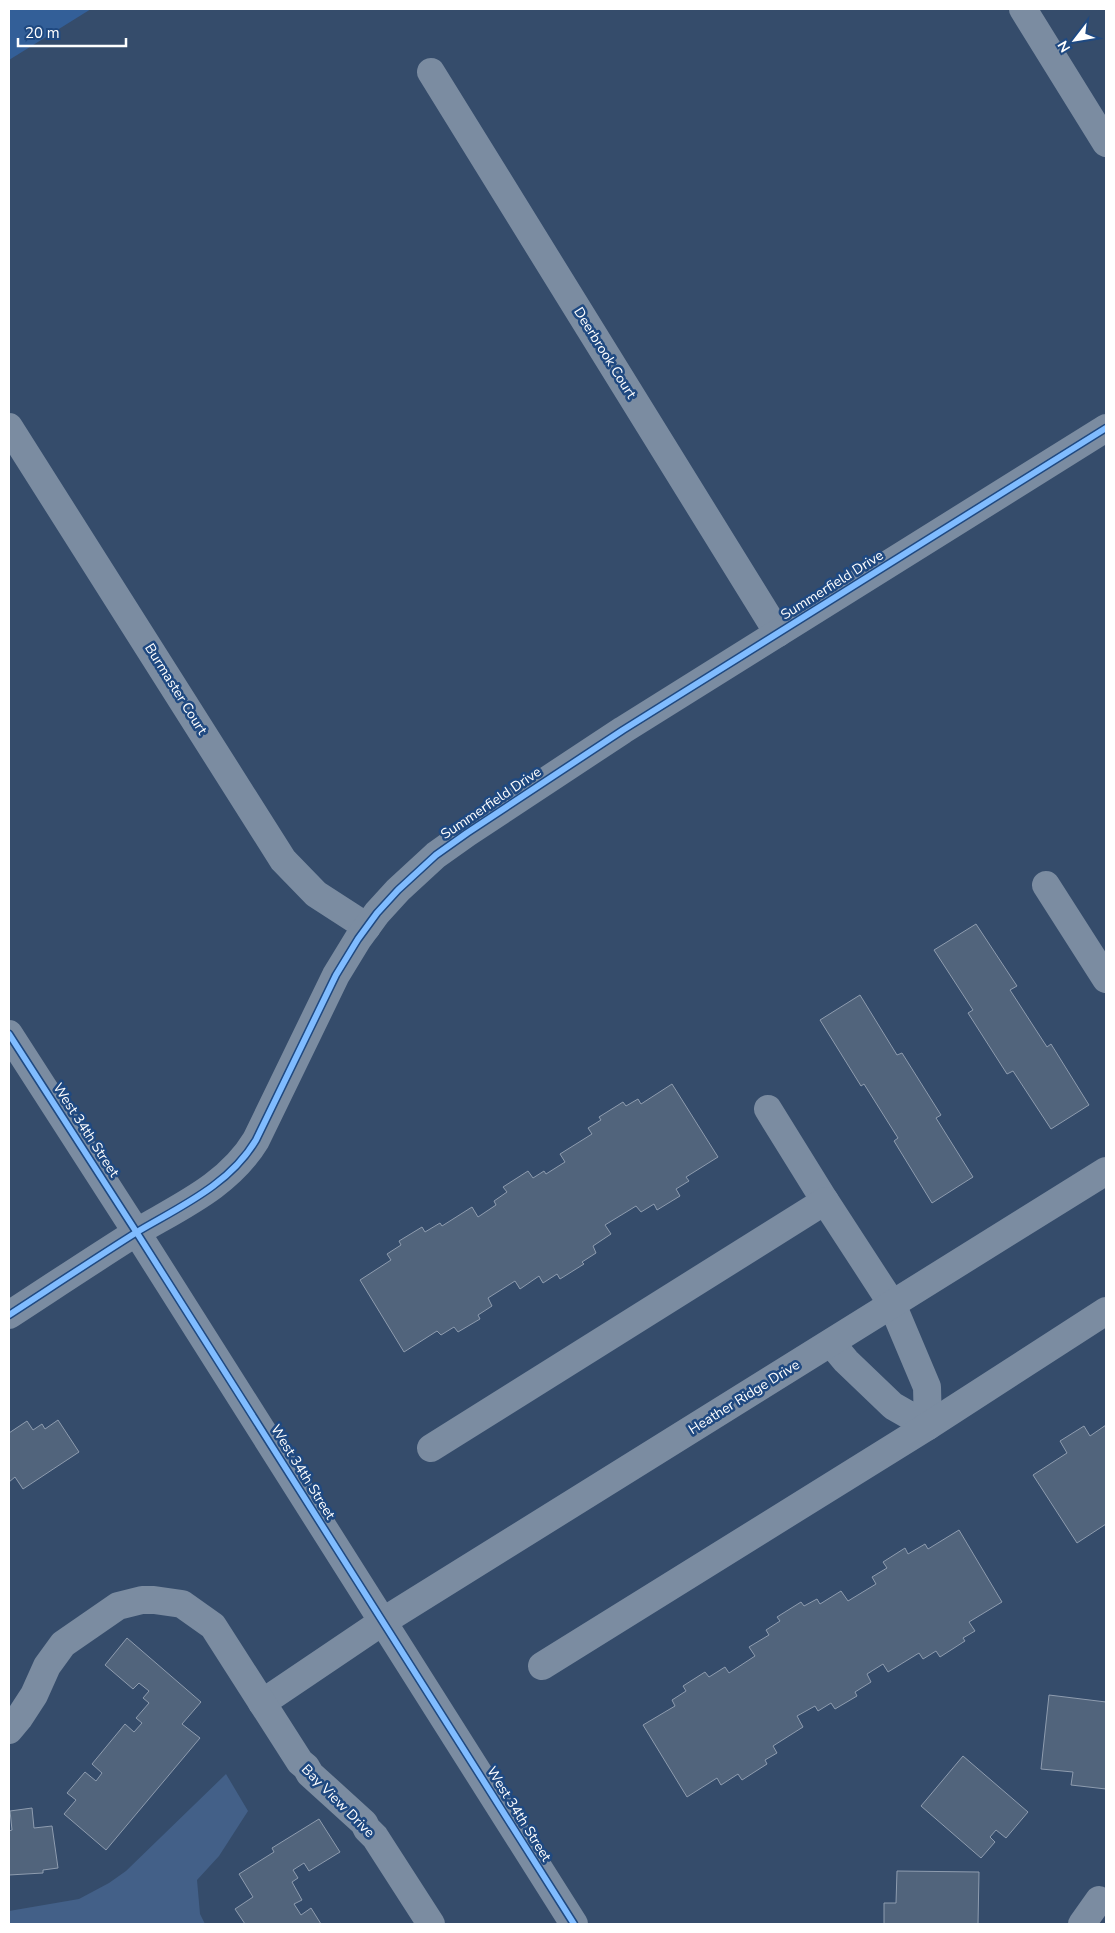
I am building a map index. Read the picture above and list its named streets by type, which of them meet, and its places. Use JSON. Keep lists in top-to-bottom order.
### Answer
{
  "streets": {
    "street": [
      "Deerbrook Court",
      "Summerfield Drive",
      "Burmaster Court",
      "West 34th Street",
      "Heather Ridge Drive",
      "Bay View Drive"
    ]
  },
  "crossings": [
    ["Deerbrook Court", "Summerfield Drive"],
    ["Summerfield Drive", "Burmaster Court"],
    ["Summerfield Drive", "West 34th Street"],
    ["West 34th Street", "Heather Ridge Drive"]
  ],
  "scale_bar": "20 m",
  "north": "bottom left"
}
